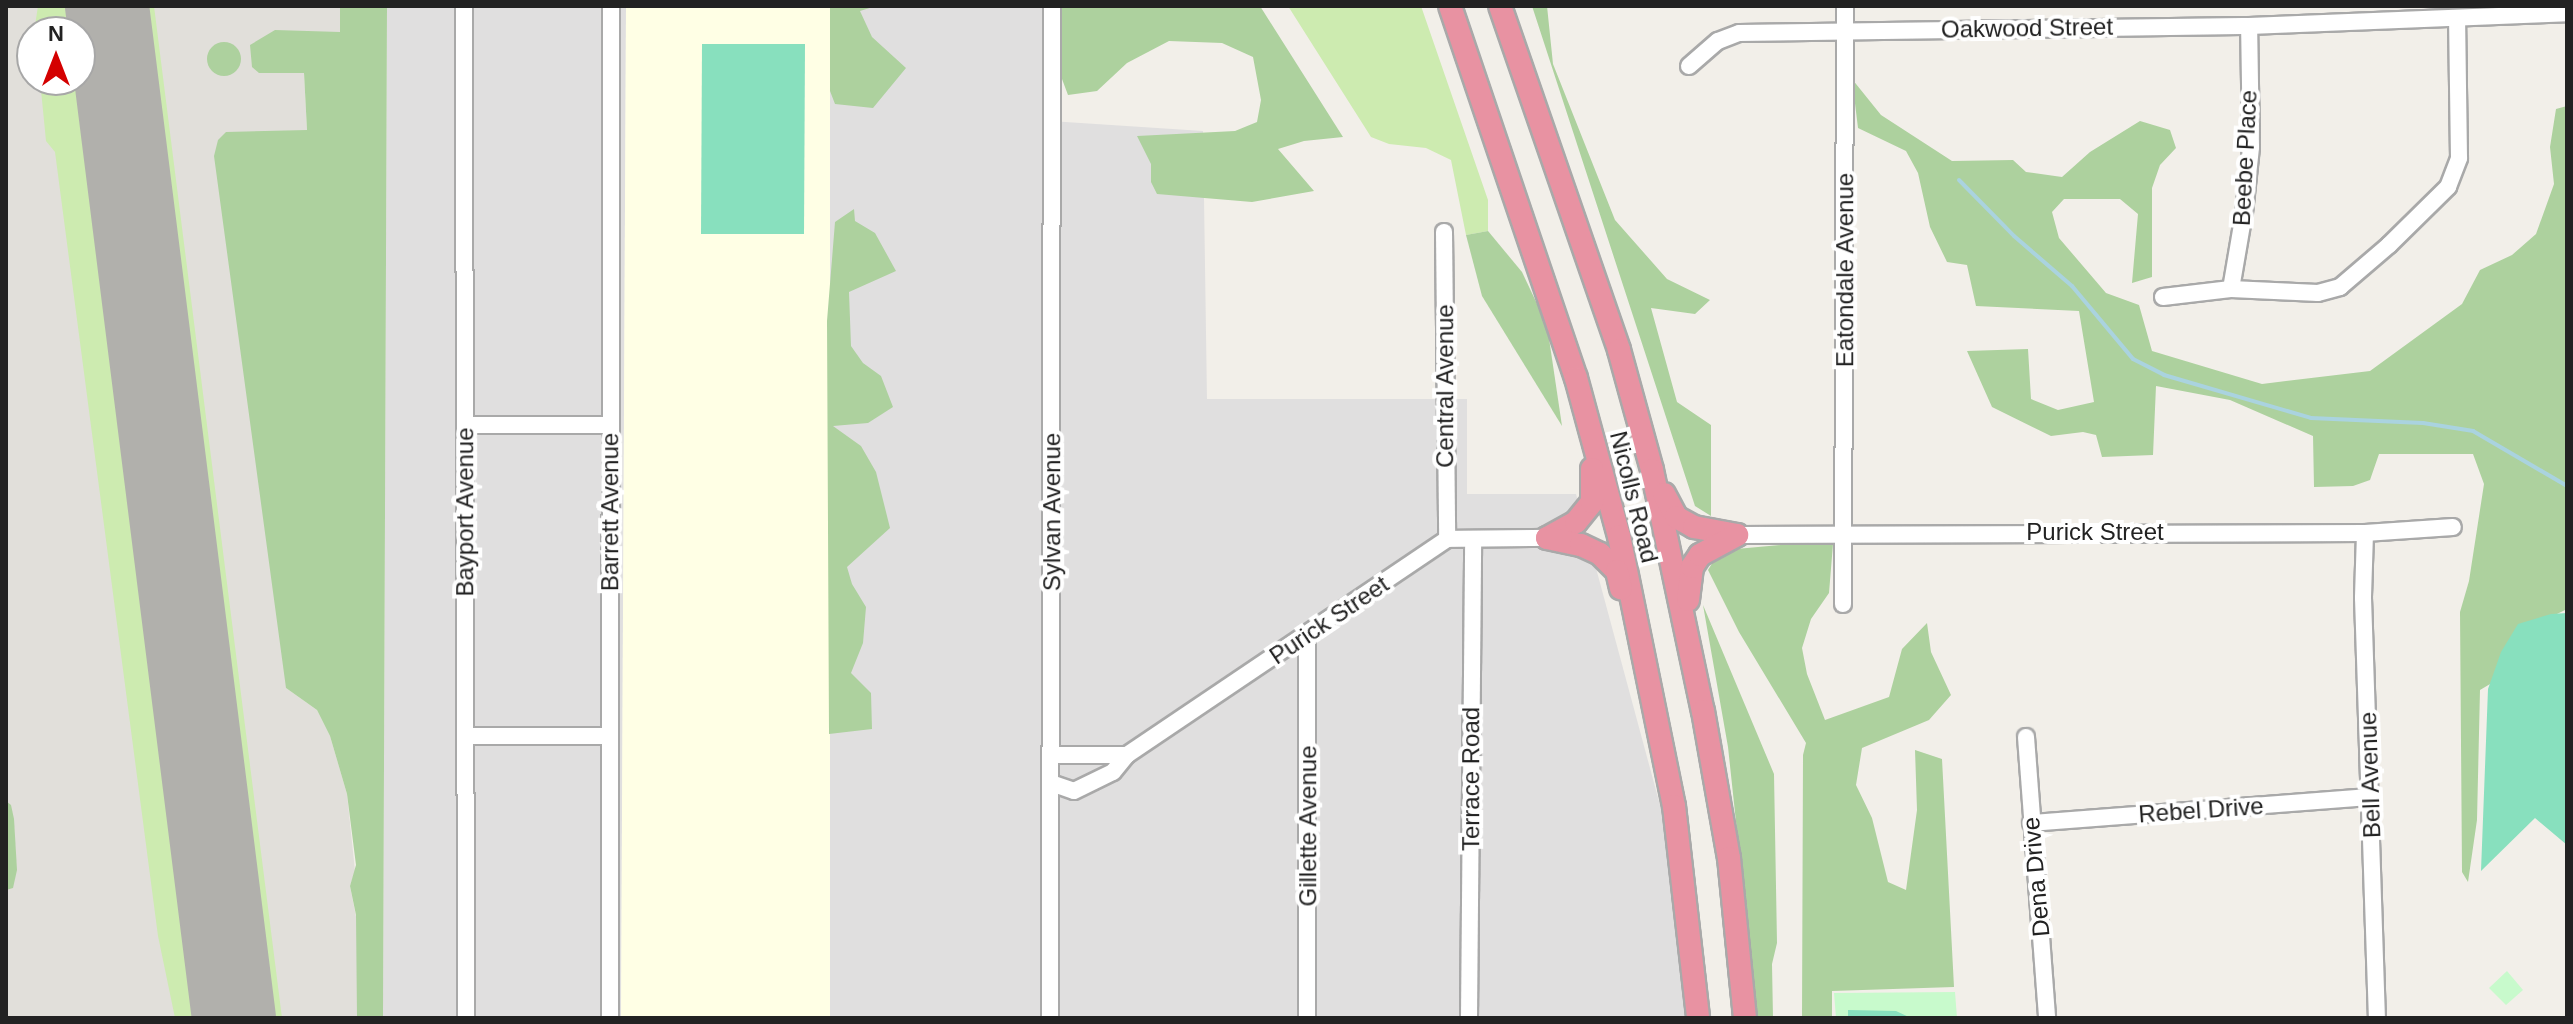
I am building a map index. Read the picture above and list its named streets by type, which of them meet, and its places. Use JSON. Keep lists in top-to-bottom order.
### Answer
{
  "streets": {
    "highway": ["Nicolls Road"],
    "street": [
      "Oakwood Street",
      "Beebe Place",
      "Eatondale Avenue",
      "Central Avenue",
      "Bayport Avenue",
      "Barrett Avenue",
      "Sylvan Avenue",
      "Purick Street",
      "Bell Avenue",
      "Terrace Road",
      "Rebel Drive",
      "Gillette Avenue",
      "Dena Drive"
    ]
  },
  "crossings": [
    ["Oakwood Street", "Beebe Place"],
    ["Oakwood Street", "Eatondale Avenue"],
    ["Eatondale Avenue", "Purick Street"],
    ["Central Avenue", "Purick Street"],
    ["Sylvan Avenue", "Purick Street"],
    ["Purick Street", "Bell Avenue"],
    ["Purick Street", "Gillette Avenue"],
    ["Bell Avenue", "Rebel Drive"],
    ["Rebel Drive", "Dena Drive"]
  ],
  "north": "top"
}
